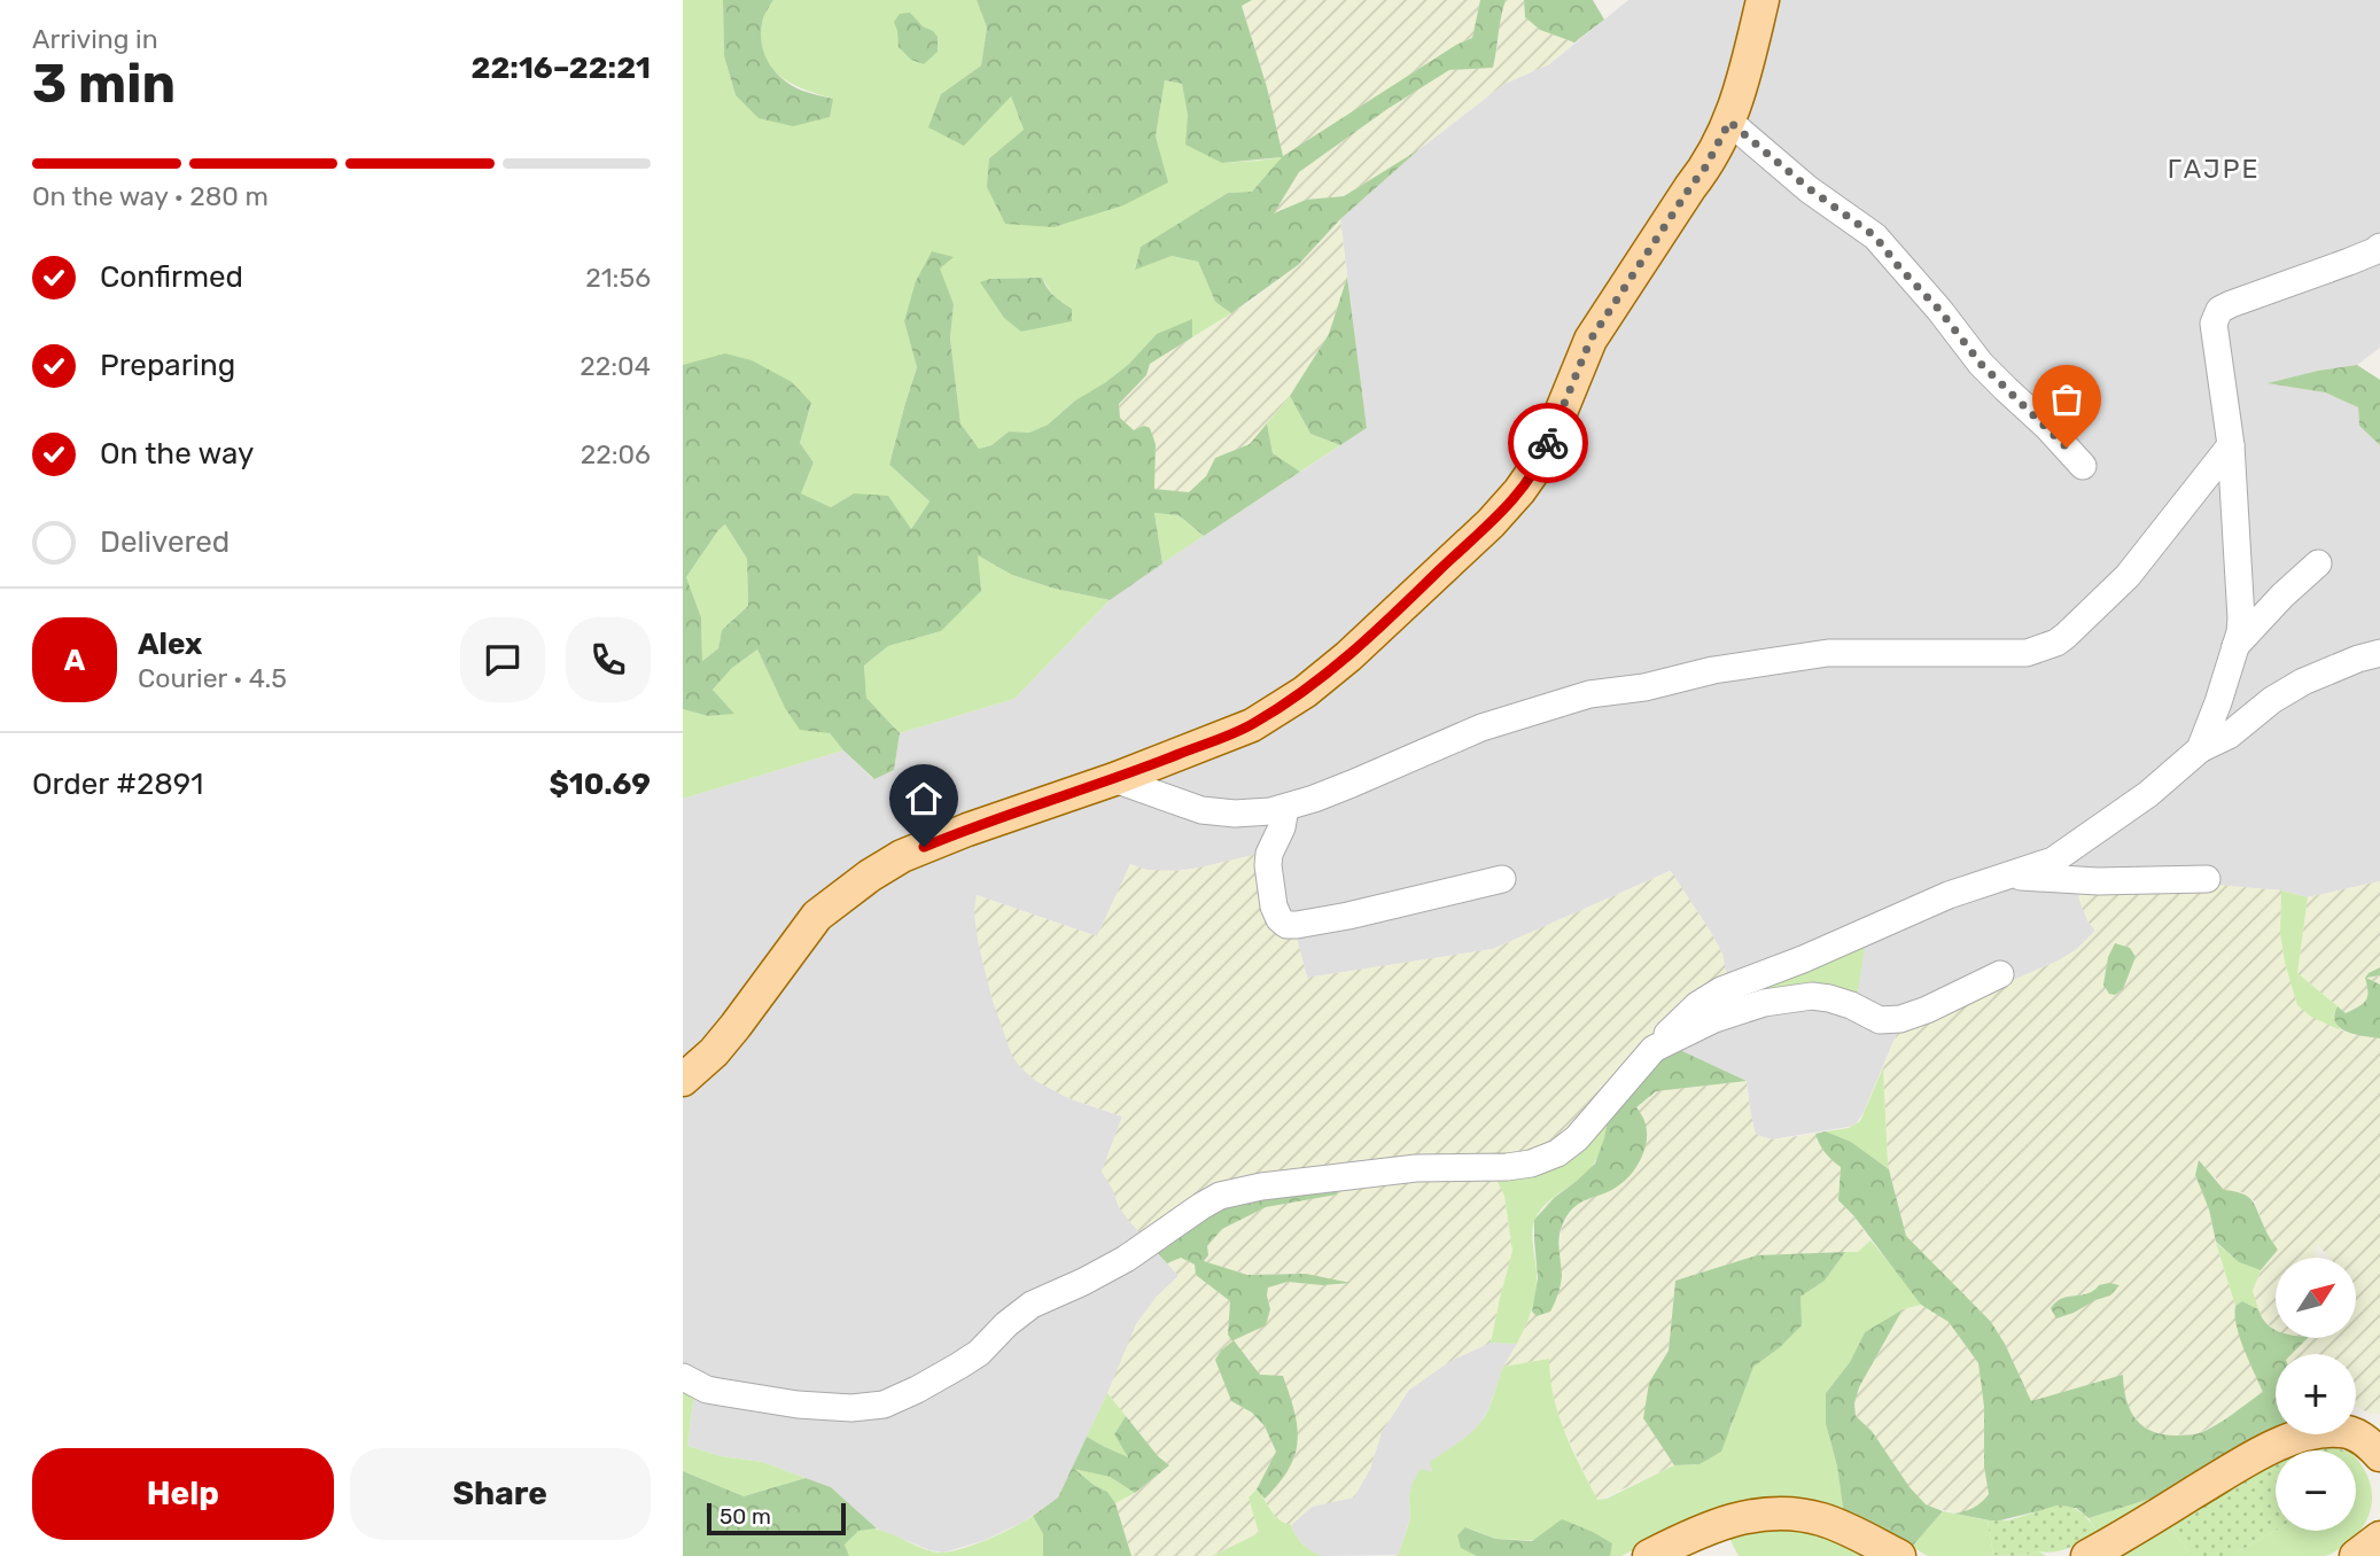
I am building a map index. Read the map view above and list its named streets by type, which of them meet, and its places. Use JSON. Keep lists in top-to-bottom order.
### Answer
{
  "districts": ["ГАЈРЕ"],
  "scale_bar": "50 m",
  "north": "top right",
  "page": {
    "heading": ["3 min", "Arriving in", "22:16–22:21"],
    "panel": [
      "Alex",
      "Courier · 4.5",
      "Order #2891",
      "$10.69"
    ],
    "bar": "On the way · 280 m",
    "list": [
      ["Confirmed", "21:56"],
      ["Preparing", "22:04"],
      ["On the way", "22:06"],
      "Delivered"
    ],
    "round": "A",
    "map_buttons": ["+", "−"],
    "buttons": ["Help", "Share"],
    "scale": "50 m"
  }
}
